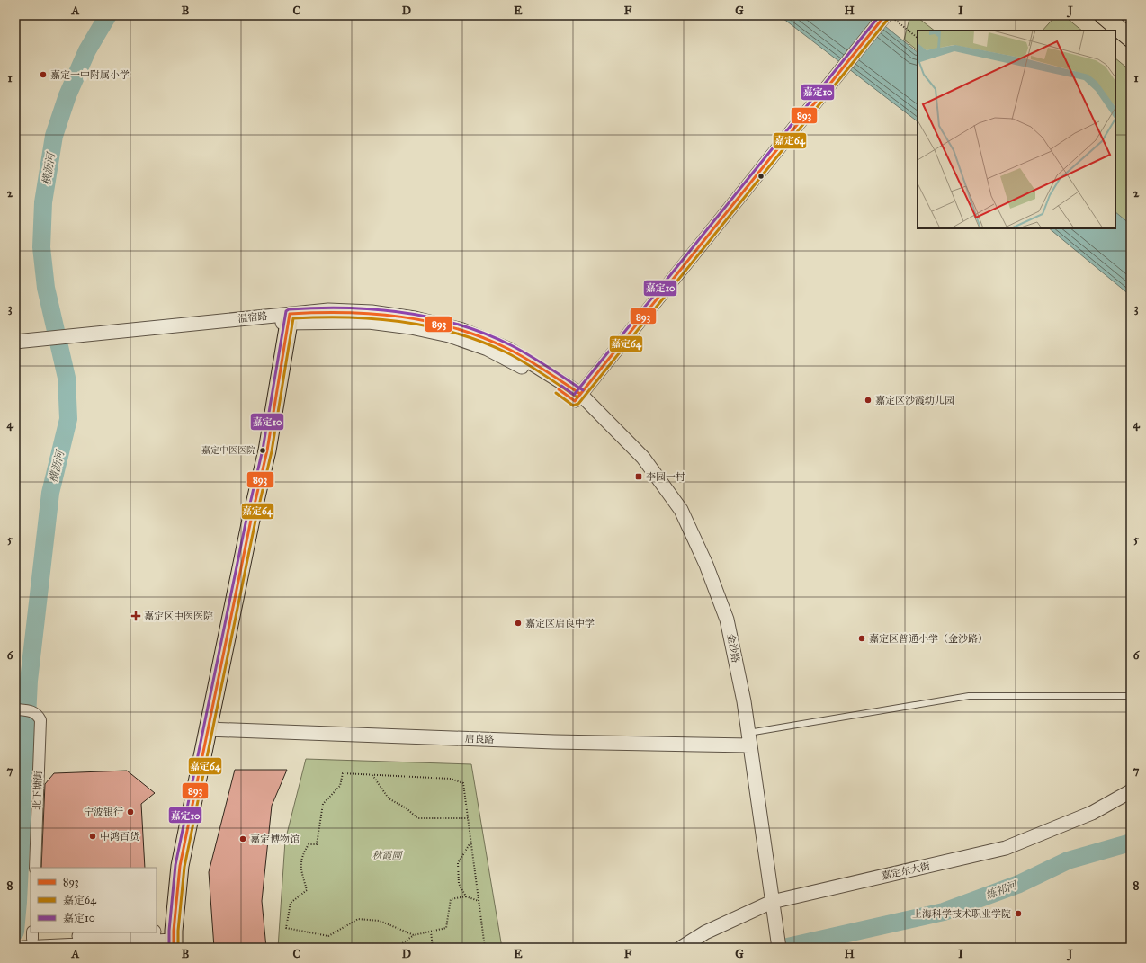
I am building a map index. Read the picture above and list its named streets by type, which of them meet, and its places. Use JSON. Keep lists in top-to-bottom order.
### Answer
{
  "streets": {
    "street": [
      "温宿路",
      "金沙路",
      "启良路",
      "北下塘街",
      "嘉定东大街"
    ]
  },
  "crossings": [
    ["温宿路", "金沙路"],
    ["金沙路", "启良路"],
    ["金沙路", "嘉定东大街"]
  ],
  "water": ["横沥河", "练祁河"],
  "parks": ["秋霞圃"],
  "places": {
    "other": [
      "嘉定一中附属小学",
      "嘉定区沙霞幼儿园",
      "嘉定中医医院",
      "嘉定区启良中学",
      "嘉定区普通小学（金沙路）",
      "宁波银行",
      "中鸿百货",
      "嘉定博物馆",
      "上海科学技术职业学院"
    ],
    "transit": ["李园一村"],
    "health": ["嘉定区中医医院"]
  },
  "lines": ["transit line 893", "transit line 嘉定10", "transit line 嘉定64"],
  "legend": ["893", "嘉定64", "嘉定10"],
  "grid": {
    "columns": [
      "A",
      "B",
      "C",
      "D",
      "E",
      "F",
      "G",
      "H",
      "I",
      "J"
    ],
    "rows": [
      "1",
      "2",
      "3",
      "4",
      "5",
      "6",
      "7",
      "8"
    ]
  }
}
